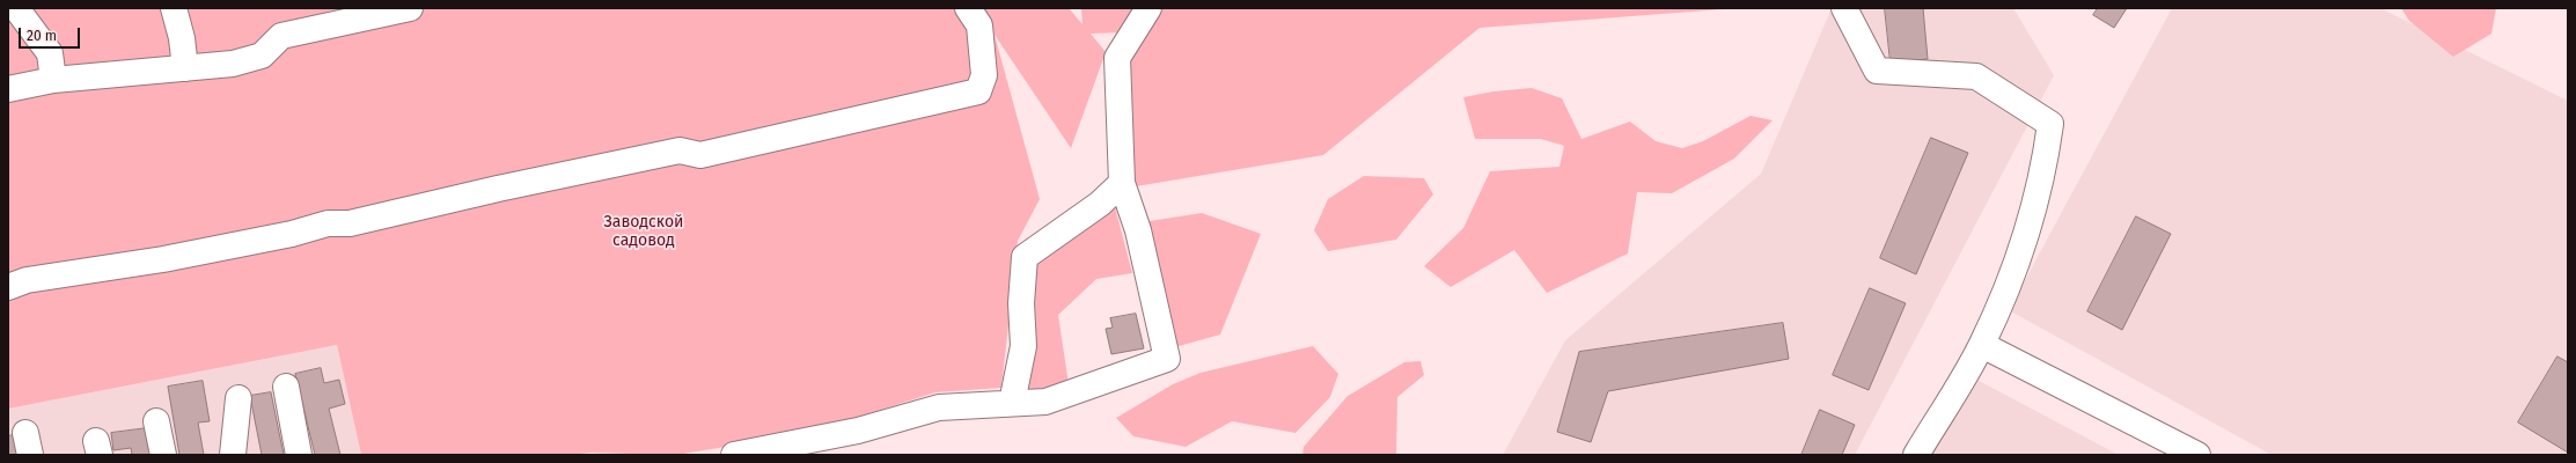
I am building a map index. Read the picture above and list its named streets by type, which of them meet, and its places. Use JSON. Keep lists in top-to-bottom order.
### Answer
{
  "parks": ["Заводской садовод"],
  "scale_bar": "20 m"
}
